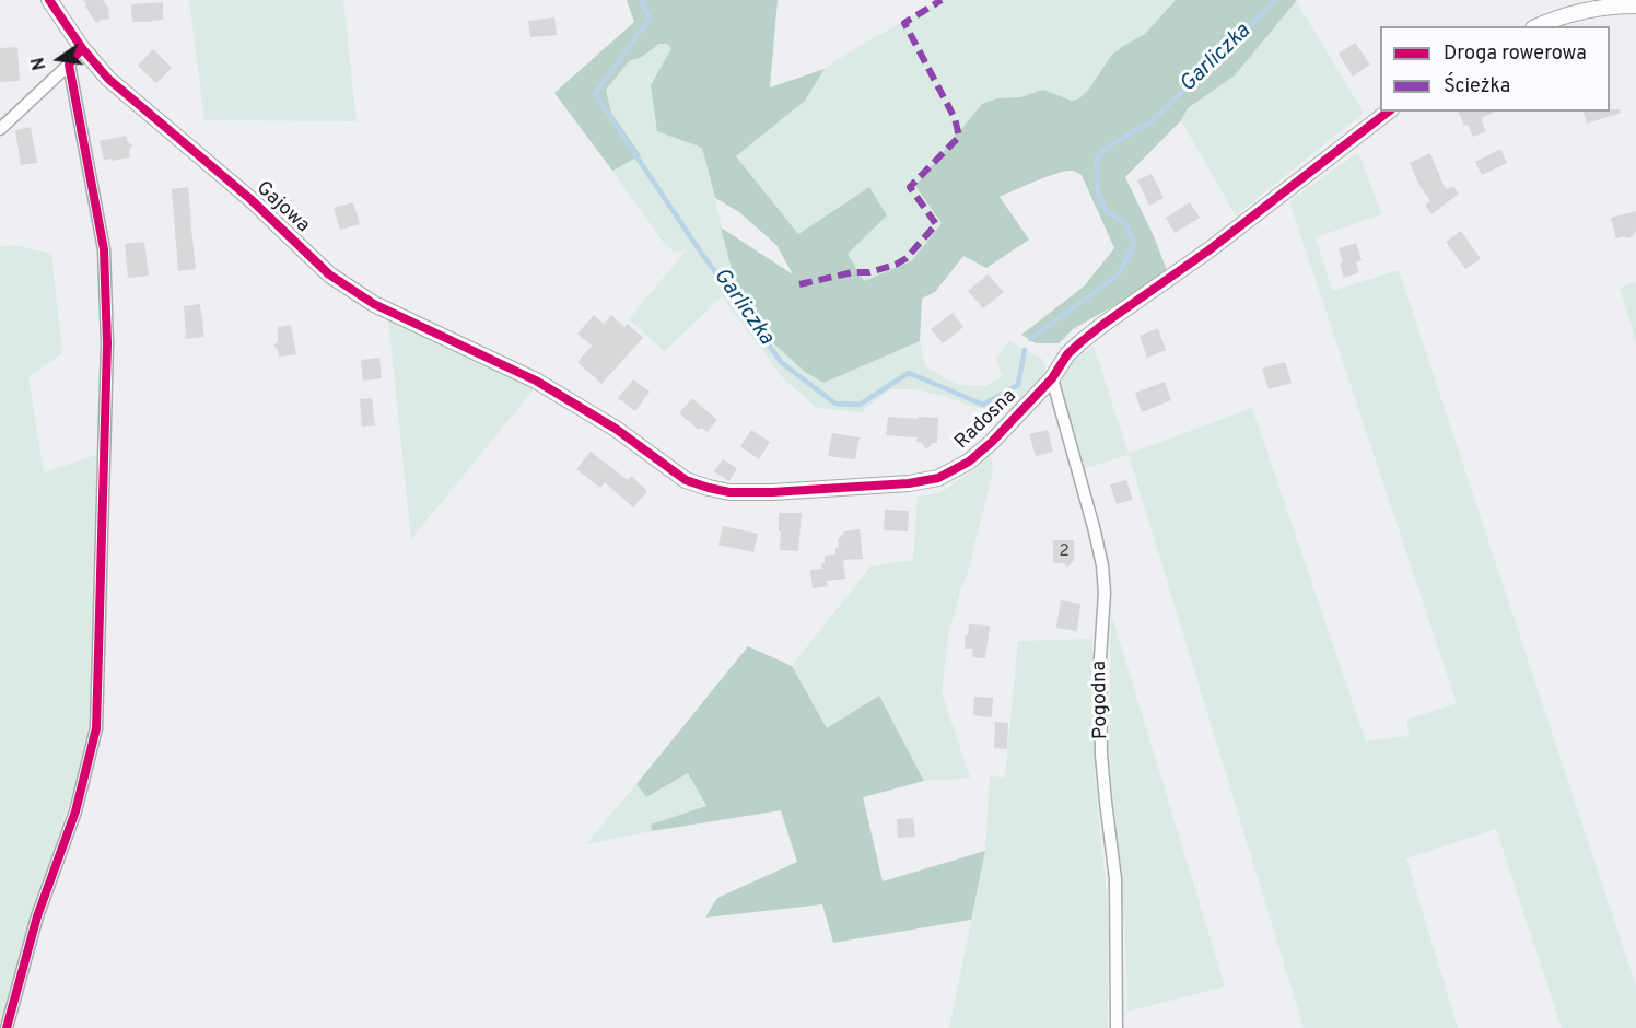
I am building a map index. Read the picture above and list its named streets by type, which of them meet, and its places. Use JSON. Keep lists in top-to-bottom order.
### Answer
{
  "streets": {
    "street": ["Gajowa", "Radosna", "Pogodna"]
  },
  "crossings": [
    ["Gajowa", "Radosna"],
    ["Radosna", "Pogodna"]
  ],
  "water": ["Garliczka"],
  "house_numbers": ["2"],
  "legend": ["Droga rowerowa", "Ścieżka"],
  "north": "left"
}
